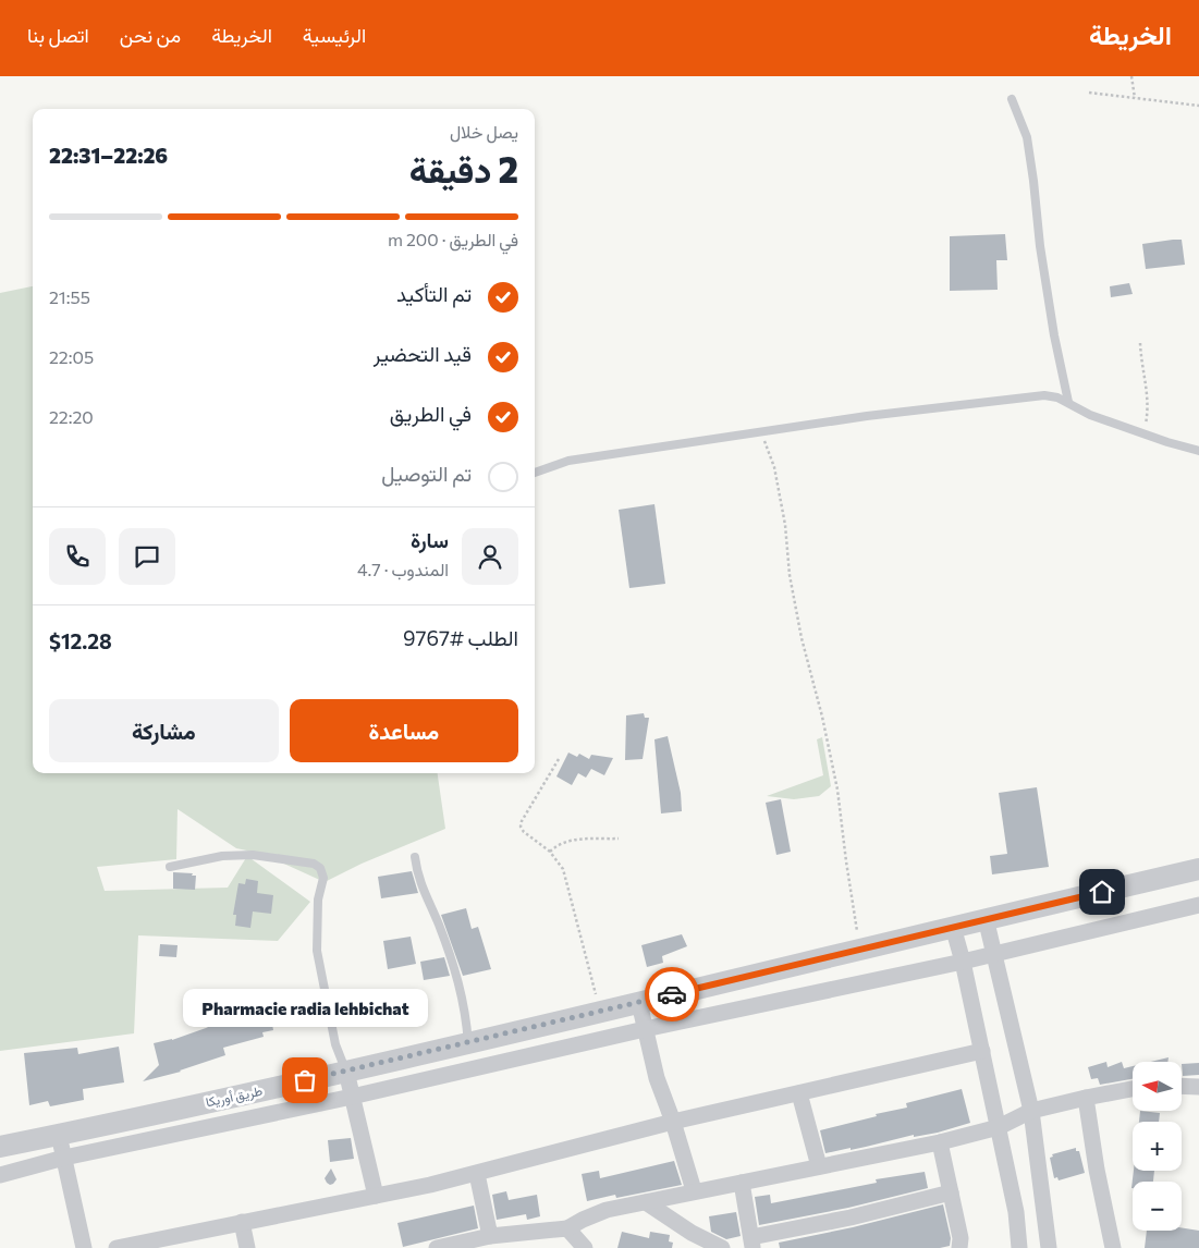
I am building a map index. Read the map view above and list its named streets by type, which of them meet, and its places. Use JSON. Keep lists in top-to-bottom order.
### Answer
{
  "streets": {
    "street": ["طريق أوريكا"]
  },
  "places": ["Pharmacie radia lehbichat"],
  "north": "left",
  "page": {
    "header": "الخريطة",
    "nav": [
      "الرئيسية",
      "الخريطة",
      "من نحن",
      "اتصل بنا"
    ],
    "heading": ["2 دقيقة", "يصل خلال", "22:26–22:31"],
    "panel": [
      "سارة",
      "المندوب · 4.7",
      "الطلب #9767",
      "$12.28"
    ],
    "bar": "في الطريق · 200 m",
    "list": [
      ["تم التأكيد", "21:55"],
      ["قيد التحضير", "22:05"],
      ["في الطريق", "22:20"],
      "تم التوصيل"
    ],
    "buttons": ["مساعدة", "مشاركة"],
    "bubble": "Pharmacie radia lehbichat",
    "map_buttons": ["+", "−"]
  }
}
